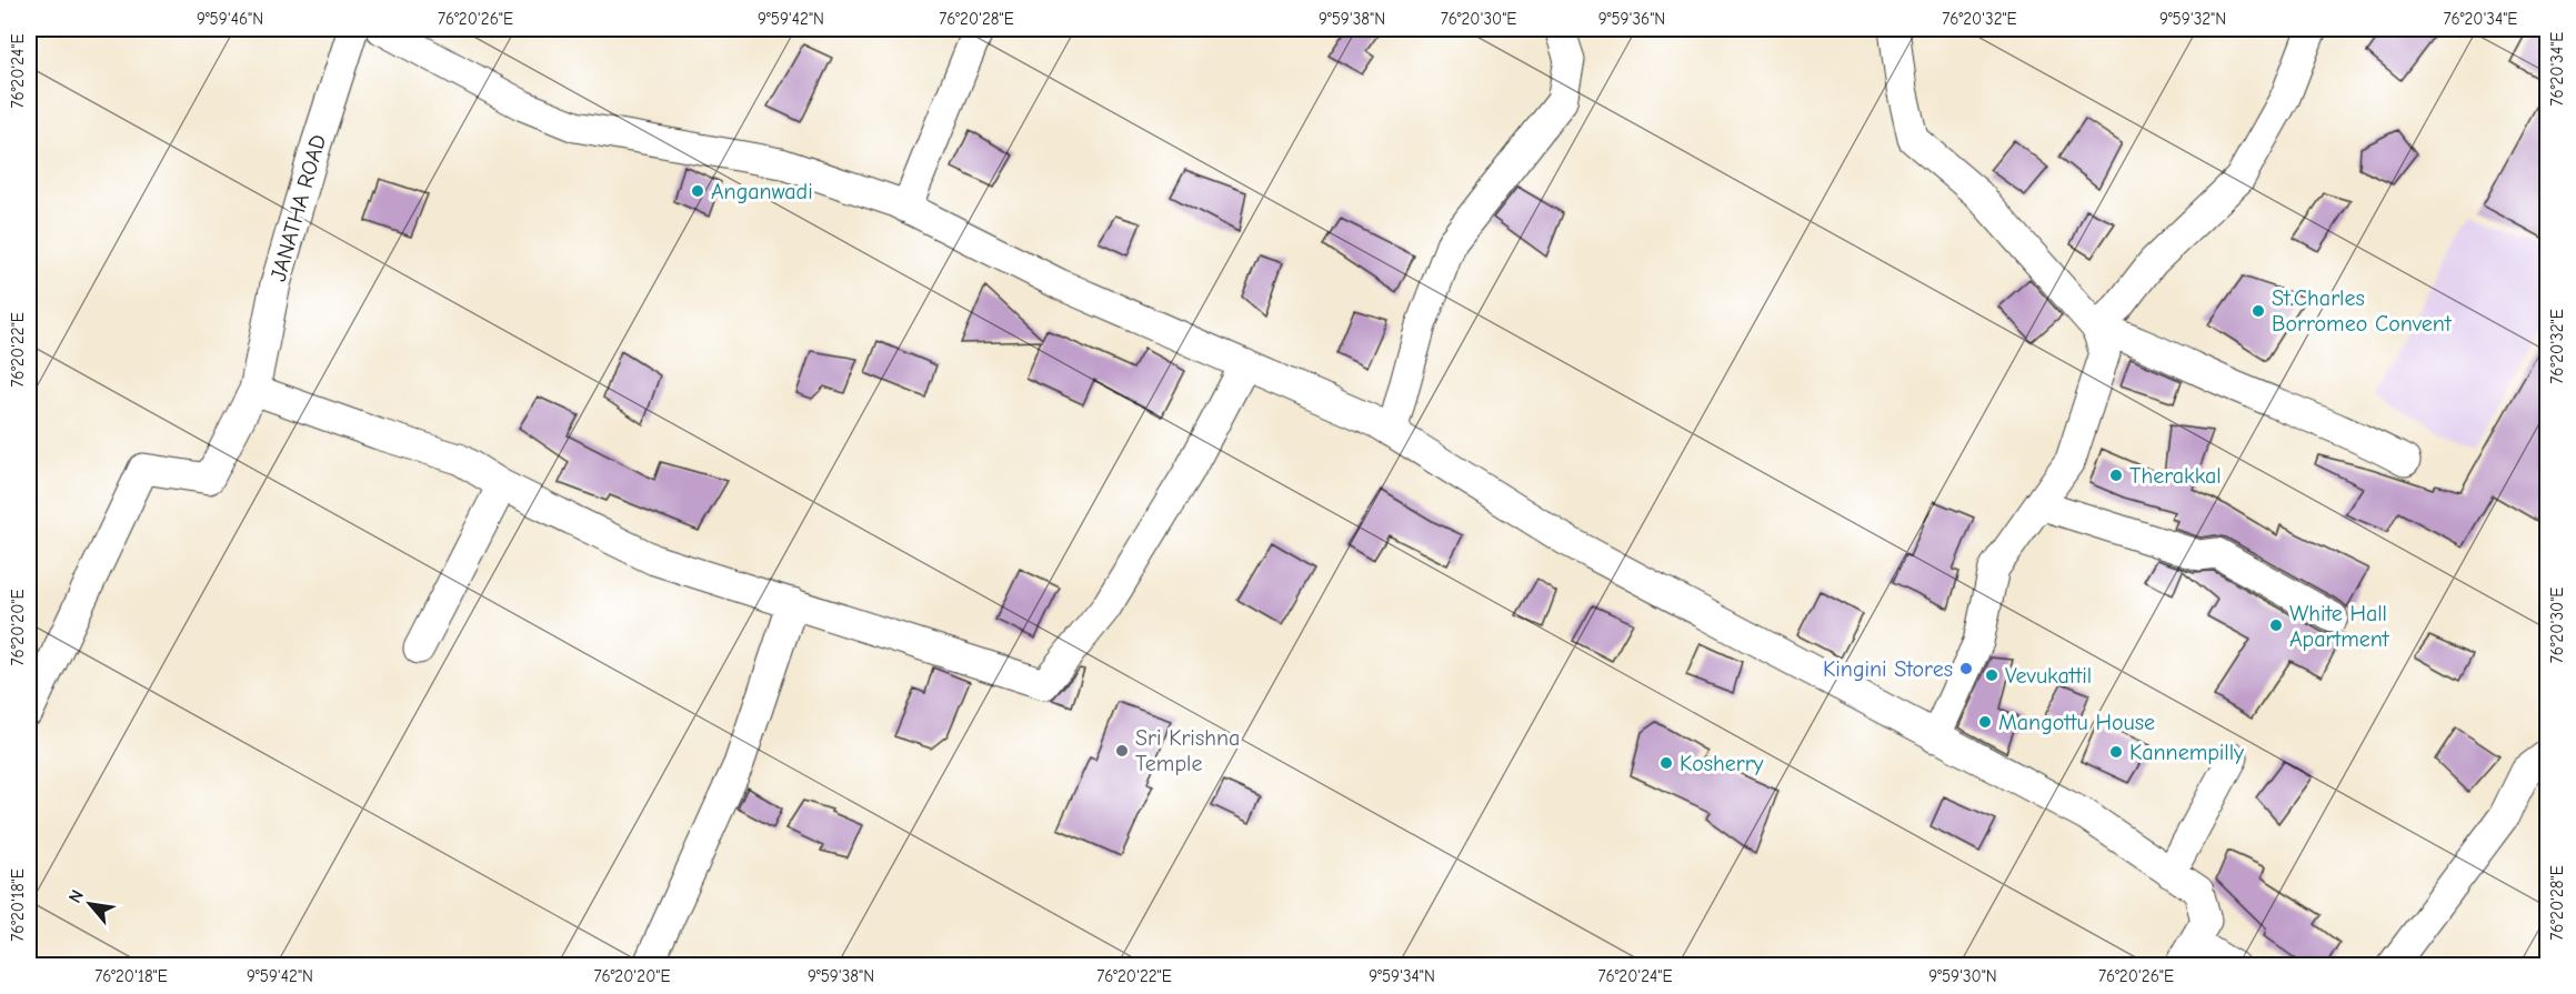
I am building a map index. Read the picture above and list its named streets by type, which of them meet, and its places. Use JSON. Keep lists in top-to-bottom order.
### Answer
{
  "streets": {
    "street": ["JANATHA ROAD"]
  },
  "places": [
    "Anganwadi",
    "St.Charles Borromeo Convent",
    "Therakkal",
    "White Hall Apartment",
    "Kingini Stores",
    "Vevukattil",
    "Mangottu House",
    "Sri Krishna Temple",
    "Kannempilly",
    "Kosherry"
  ],
  "north": "top left",
  "coordinates": [
    "9°59'46\"N",
    "76°20'26\"E",
    "9°59'42\"N",
    "76°20'28\"E",
    "9°59'38\"N",
    "76°20'30\"E",
    "9°59'36\"N",
    "76°20'32\"E",
    "9°59'32\"N",
    "76°20'34\"E",
    "76°20'24\"E",
    "76°20'22\"E",
    "76°20'20\"E",
    "76°20'18\"E",
    "9°59'34\"N",
    "9°59'30\"N"
  ]
}
